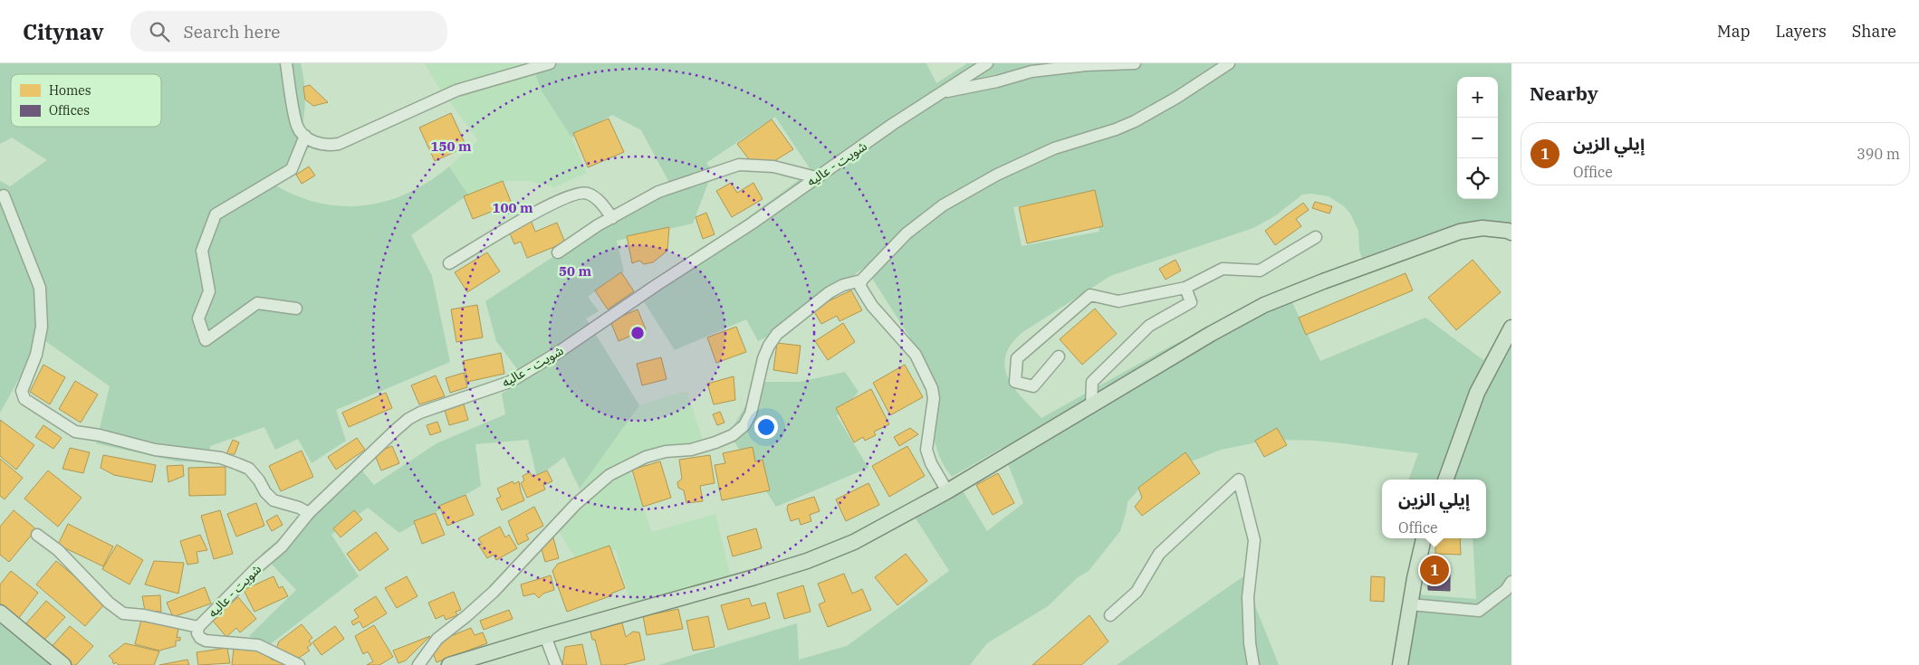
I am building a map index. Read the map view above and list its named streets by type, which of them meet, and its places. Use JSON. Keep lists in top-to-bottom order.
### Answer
{
  "streets": {
    "street": ["شويت - عاليه"]
  },
  "legend": ["Homes", "Offices"],
  "page": {
    "header": "Citynav",
    "search": "Search here",
    "nav": ["Map", "Layers", "Share"],
    "heading": "Nearby",
    "map_buttons": ["+", "−"],
    "list": [
      {
        "mark": "1",
        "name": "إيلي الزين",
        "note": "Office",
        "value": "390 m"
      }
    ],
    "popup": ["إيلي الزين", "Office"],
    "pins": "1"
  },
  "rings": ["150 m", "100 m", "50 m"]
}
